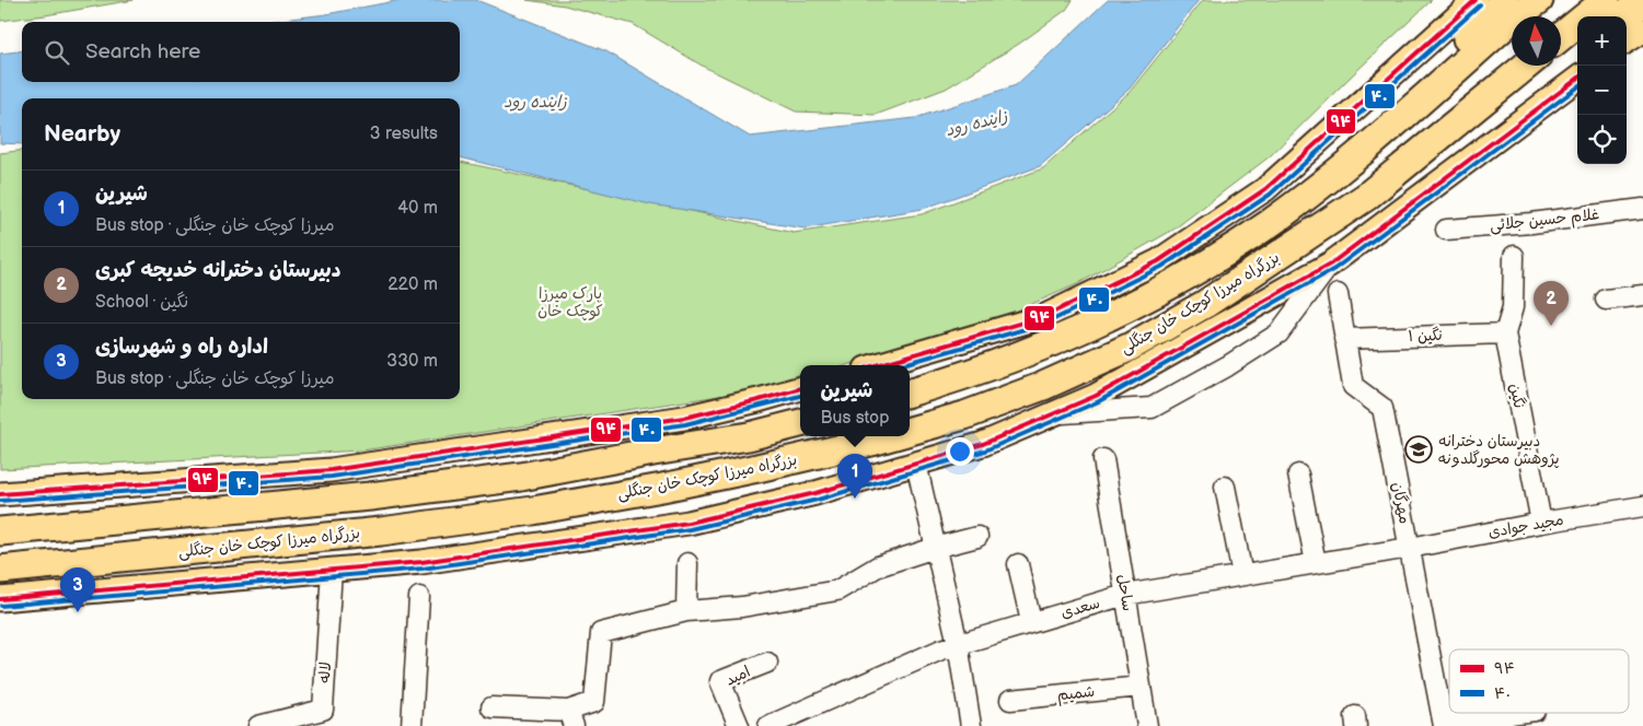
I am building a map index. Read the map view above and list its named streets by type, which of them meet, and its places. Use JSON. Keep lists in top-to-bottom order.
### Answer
{
  "streets": {
    "highway": ["بزرگراه میرزا کوچک خان جنگلی"],
    "street": [
      "غلام حسین جلائی",
      "نگین ۱",
      "نگین",
      "مهرگان",
      "مجید جوادی",
      "ساحل",
      "سعدی",
      "لاله",
      "امید",
      "شمیم"
    ]
  },
  "crossings": [
    ["نگین ۱", "نگین"],
    ["نگین ۱", "مهرگان"],
    ["نگین", "مجید جوادی"],
    ["مهرگان", "مجید جوادی"],
    ["مهرگان", "سعدی"],
    ["مجید جوادی", "سعدی"],
    ["ساحل", "سعدی"],
    ["ساحل", "شمیم"]
  ],
  "water": ["زاینده رود"],
  "parks": ["پارک میرزا کوچک خان"],
  "places": {
    "school or university": ["دبیرستان دخترانه پژوهش محورگلدونه"]
  },
  "lines": ["transit line ۹۴", "transit line ۴۰"],
  "legend": ["۹۴", "۴۰"],
  "north": "top",
  "page": {
    "map_buttons": ["+", "−"],
    "search": "Search here",
    "heading": ["Nearby", "3 results"],
    "list": [
      {
        "mark": "1",
        "name": "شیرین",
        "note": "Bus stop · میرزا کوچک خان جنگلی",
        "value": "40 m"
      },
      {
        "mark": "2",
        "name": "دبیرستان دخترانه خدیجه کبری",
        "note": "School · نگین",
        "value": "220 m"
      },
      {
        "mark": "3",
        "name": "اداره راه و شهرسازی",
        "note": "Bus stop · میرزا کوچک خان جنگلی",
        "value": "330 m"
      }
    ],
    "pins": ["2", "1", "3"],
    "popup": ["شیرین", "Bus stop"]
  }
}
